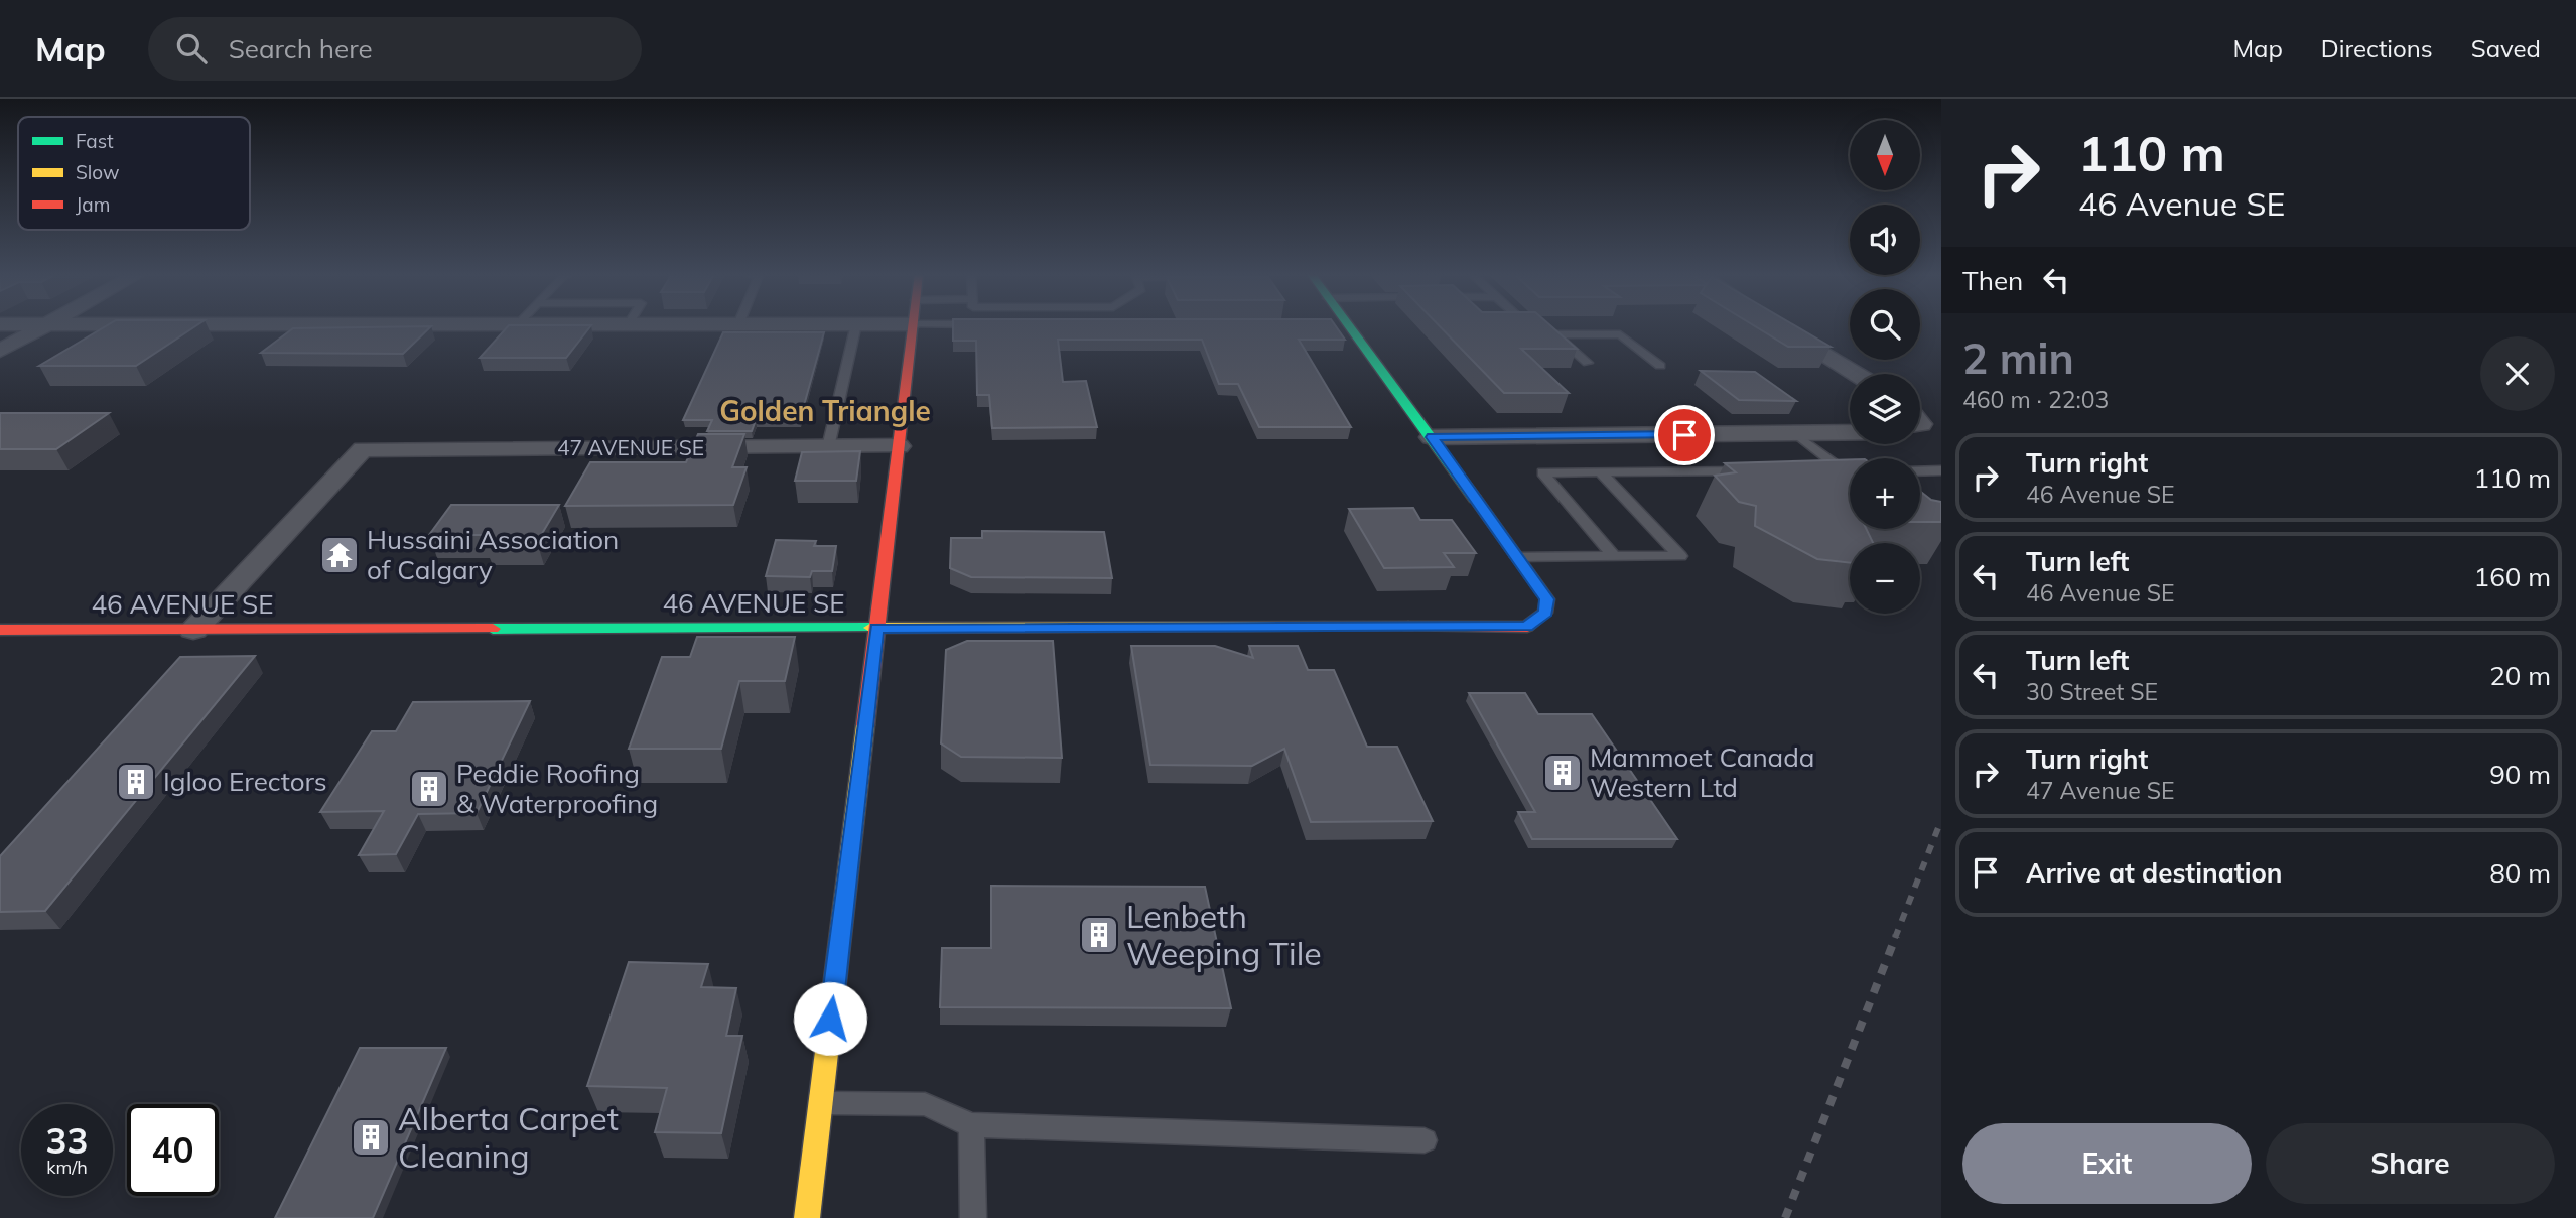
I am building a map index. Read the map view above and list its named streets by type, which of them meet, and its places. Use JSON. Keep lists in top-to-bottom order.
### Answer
{
  "streets": {
    "street": ["47 AVENUE SE", "46 AVENUE SE"]
  },
  "crossings": [
    ["47 AVENUE SE", "46 AVENUE SE"]
  ],
  "districts": ["Golden Triangle"],
  "places": {
    "temple": ["Hussaini Association of Calgary"],
    "building": [
      "Mammoet Canada Western Ltd",
      "Igloo Erectors",
      "Peddie Roofing & Waterproofing",
      "Lenbeth Weeping Tile",
      "Alberta Carpet Cleaning"
    ]
  },
  "legend": ["Fast", "Slow", "Jam"],
  "north": "bottom",
  "page": {
    "header": "Map",
    "search": "Search here",
    "nav": ["Map", "Directions", "Saved"],
    "turn": ["110 m", "46 Avenue SE"],
    "map_buttons": ["+", "−"],
    "then": "Then",
    "heading": ["2 min", "460 m · 22:03"],
    "list": [
      {
        "name": "Turn right",
        "note": "46 Avenue SE",
        "value": "110 m"
      },
      {
        "name": "Turn left",
        "note": "46 Avenue SE",
        "value": "160 m"
      },
      {
        "name": "Turn left",
        "note": "30 Street SE",
        "value": "20 m"
      },
      {
        "name": "Turn right",
        "note": "47 Avenue SE",
        "value": "90 m"
      },
      {
        "name": "Arrive at destination",
        "value": "80 m"
      }
    ],
    "speed": "33 km/h",
    "limit": "40",
    "buttons": ["Exit", "Share"]
  }
}
